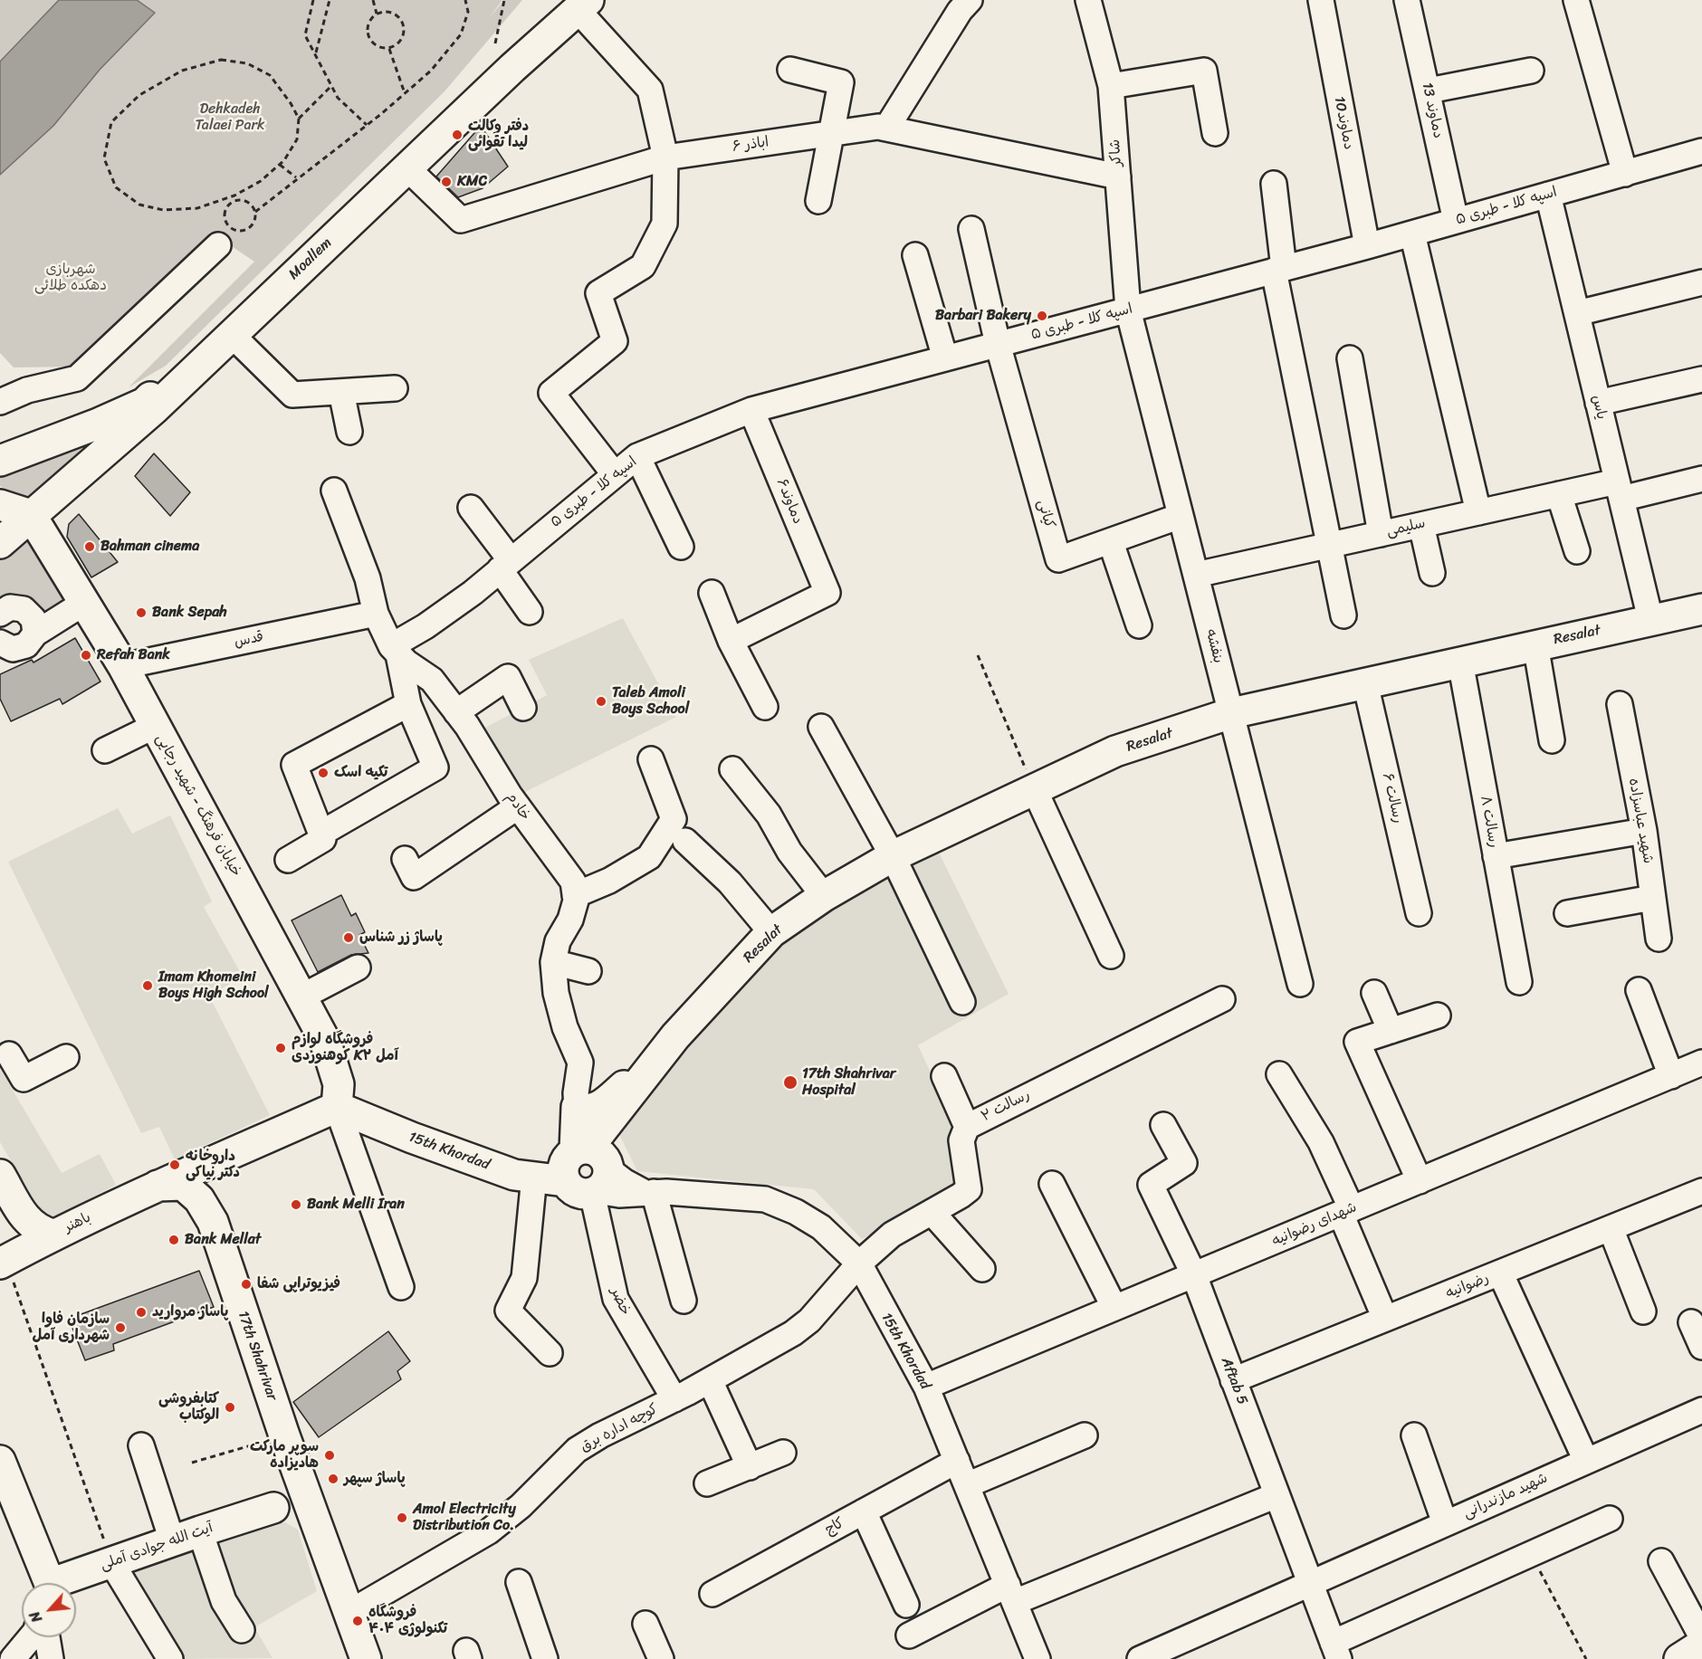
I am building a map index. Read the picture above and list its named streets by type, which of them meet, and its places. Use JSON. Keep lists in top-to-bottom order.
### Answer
{
  "streets": {
    "main road": [
      "Moallem",
      "Resalat",
      "خیابان فرهنگ - شهید رجایی",
      "15th Khordad",
      "باهنر",
      "17th Shahrivar",
      "آیت الله جوادی آملی"
    ],
    "street": [
      "دماوند 13",
      "دماوند10",
      "اباذر ۶",
      "شاکر",
      "اسپه کلا - طبری ۵",
      "یاس",
      "دماوند۶",
      "کیانی",
      "سلیمی",
      "قدس",
      "بنفشه",
      "رسالت ۶",
      "خادم",
      "شهید عباسزاده",
      "رسالت ۸",
      "رسالت ۲",
      "شهدای رضوانیه",
      "رضوانیه",
      "خضر",
      "Aftab 5",
      "کوچه اداره برق",
      "شهید مازندرانی",
      "کاج"
    ]
  },
  "crossings": [
    ["دماوند 13", "اسپه کلا - طبری ۵"],
    ["دماوند10", "اسپه کلا - طبری ۵"],
    ["اباذر ۶", "شاکر"],
    ["اباذر ۶", "Moallem"],
    ["شاکر", "اسپه کلا - طبری ۵"],
    ["شاکر", "بنفشه"],
    ["اسپه کلا - طبری ۵", "یاس"],
    ["اسپه کلا - طبری ۵", "دماوند۶"],
    ["اسپه کلا - طبری ۵", "کیانی"],
    ["اسپه کلا - طبری ۵", "بنفشه"],
    ["اسپه کلا - طبری ۵", "خادم"],
    ["Moallem", "خیابان فرهنگ - شهید رجایی"],
    ["یاس", "سلیمی"],
    ["یاس", "Resalat"],
    ["کیانی", "بنفشه"],
    ["سلیمی", "بنفشه"],
    ["Resalat", "بنفشه"],
    ["Resalat", "رسالت ۶"],
    ["Resalat", "رسالت ۸"],
    ["Resalat", "15th Khordad"],
    ["Resalat", "خضر"],
    ["قدس", "خیابان فرهنگ - شهید رجایی"],
    ["قدس", "خادم"],
    ["خیابان فرهنگ - شهید رجایی", "15th Khordad"],
    ["خیابان فرهنگ - شهید رجایی", "باهنر"],
    ["رسالت ۲", "15th Khordad"],
    ["رسالت ۲", "کوچه اداره برق"],
    ["15th Khordad", "باهنر"],
    ["15th Khordad", "شهدای رضوانیه"],
    ["15th Khordad", "خضر"],
    ["15th Khordad", "کوچه اداره برق"],
    ["15th Khordad", "کاج"],
    ["باهنر", "17th Shahrivar"],
    ["شهدای رضوانیه", "Aftab 5"],
    ["رضوانیه", "Aftab 5"],
    ["خضر", "کوچه اداره برق"],
    ["17th Shahrivar", "کوچه اداره برق"],
    ["17th Shahrivar", "آیت الله جوادی آملی"],
    ["Aftab 5", "شهید مازندرانی"]
  ],
  "parks": ["Dehkadeh Talaei Park", "شهربازی دهکده طلائی"],
  "places": [
    "دفتر وکالت لیدا تقوائی",
    "KMC",
    "Barbari Bakery",
    "Bahman cinema",
    "Bank Sepah",
    "Refah Bank",
    "Taleb Amoli Boys School",
    "تکیه اسک",
    "پاساژ زر شناس",
    "Imam Khomeini Boys High School",
    "فروشگاه لوازم کوهنوردی K۲ آمل",
    "17th Shahrivar Hospital",
    "داروخانه دکتر نیاکی",
    "Bank Melli Iran",
    "Bank Mellat",
    "فیزیوتراپی شفا",
    "پاساژ مروارید",
    "سازمان فاوا شهرداری آمل",
    "کتابفروشی الوکتاب",
    "سوپر مارکت هادیزاده",
    "پاساژ سپهر",
    "Amol Electricity Distribution Co.",
    "فروشگاه تکنولوژی ۴۰۴"
  ],
  "north": "bottom left"
}
